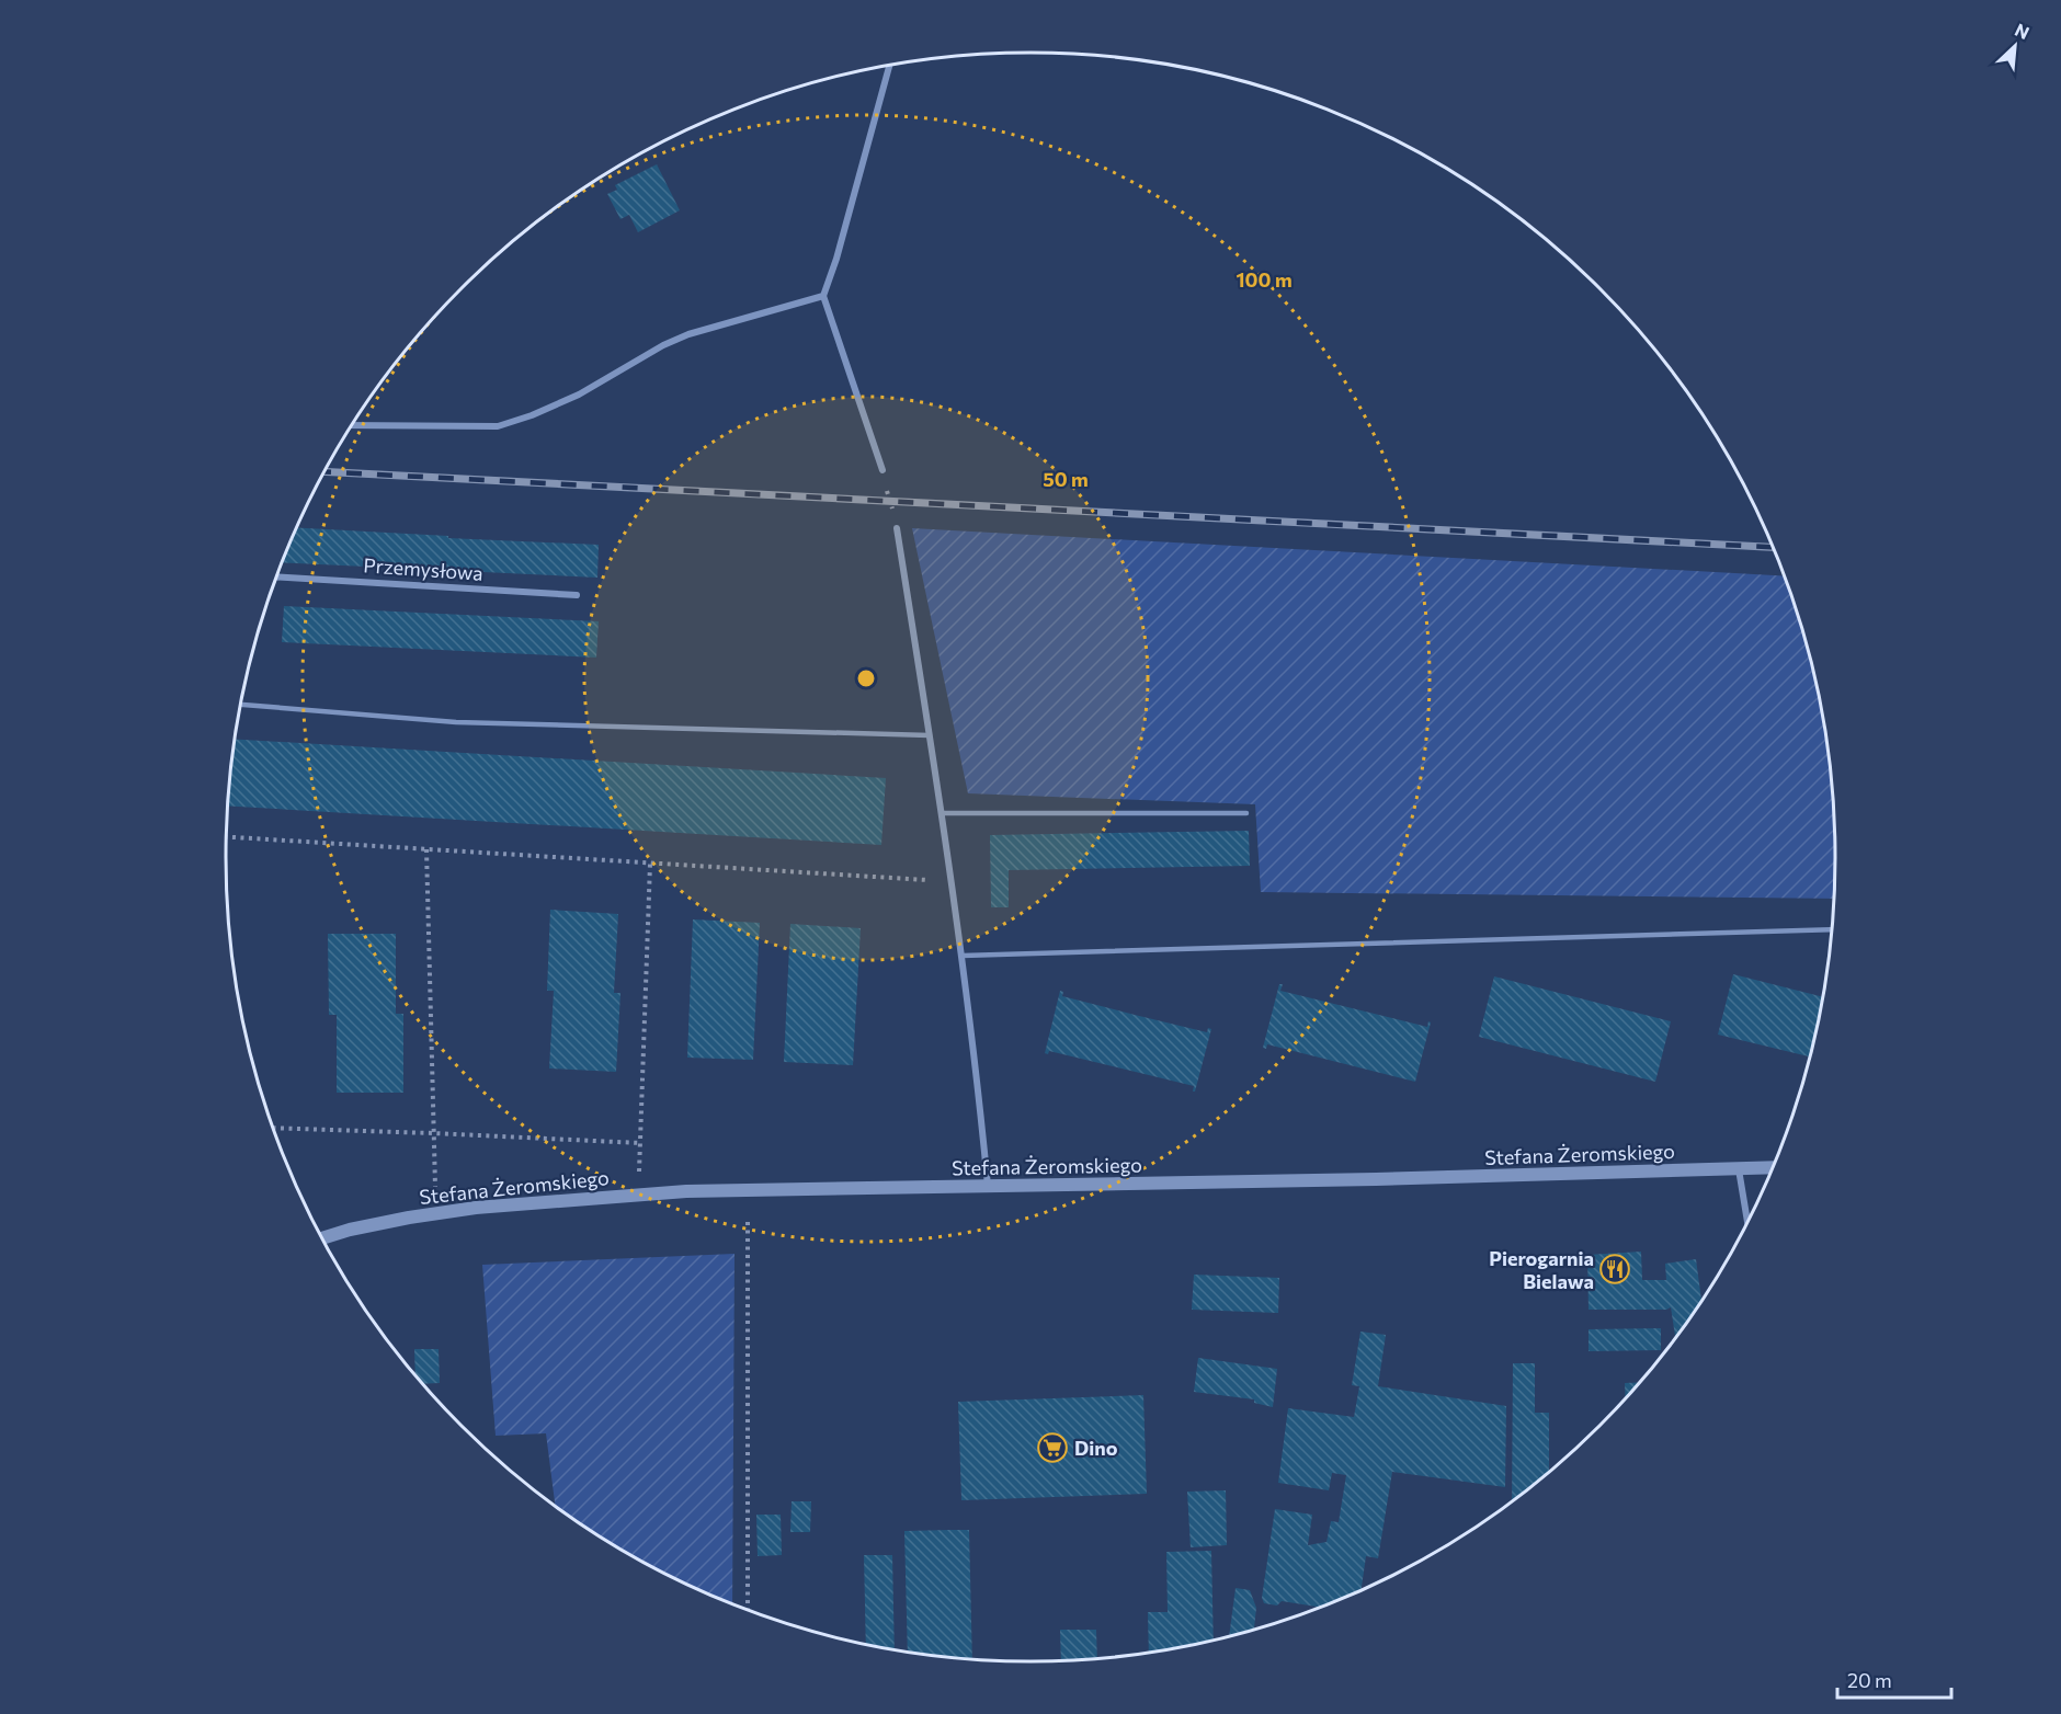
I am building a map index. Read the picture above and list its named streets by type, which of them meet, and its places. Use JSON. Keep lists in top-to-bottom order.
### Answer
{
  "streets": {
    "street": ["Przemysłowa", "Stefana Żeromskiego"]
  },
  "places": {
    "restaurant": ["Pierogarnia Bielawa"],
    "supermarket": ["Dino"]
  },
  "scale_bar": "20 m",
  "north": "top right",
  "rings": ["100 m", "50 m"]
}
